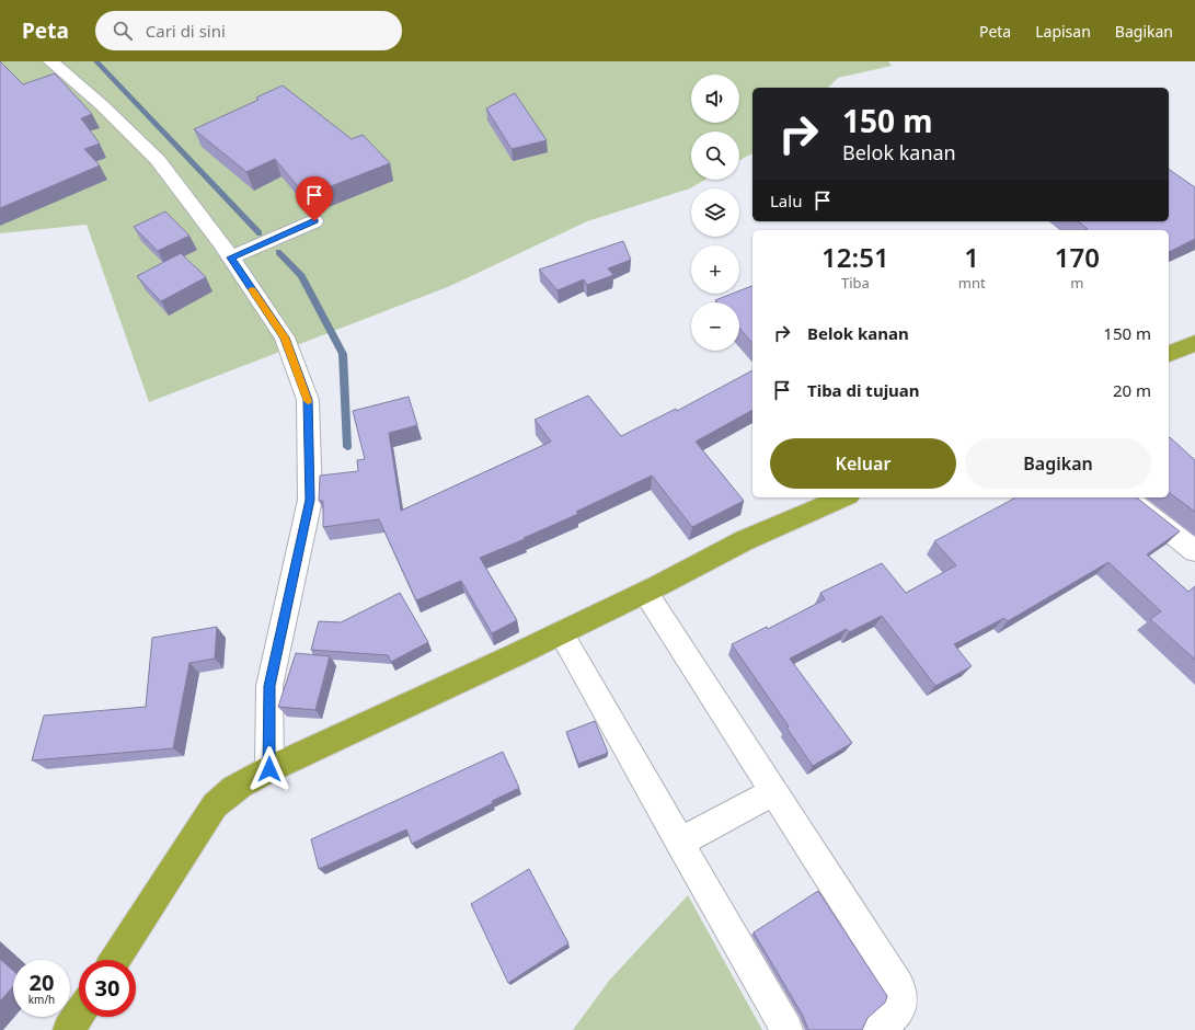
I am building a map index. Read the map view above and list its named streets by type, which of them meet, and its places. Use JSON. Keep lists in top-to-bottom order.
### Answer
{
  "page": {
    "header": "Peta",
    "search": "Cari di sini",
    "nav": ["Peta", "Lapisan", "Bagikan"],
    "map_buttons": ["+", "−"],
    "turn": ["150 m", "Belok kanan"],
    "then": "Lalu",
    "eta": [
      "12:51",
      "Tiba",
      "1",
      "mnt",
      "170",
      "m"
    ],
    "list": [
      {
        "name": "Belok kanan",
        "value": "150 m"
      },
      {
        "name": "Tiba di tujuan",
        "value": "20 m"
      }
    ],
    "buttons": ["Keluar", "Bagikan"],
    "speed": "20 km/h",
    "limit": "30"
  }
}
